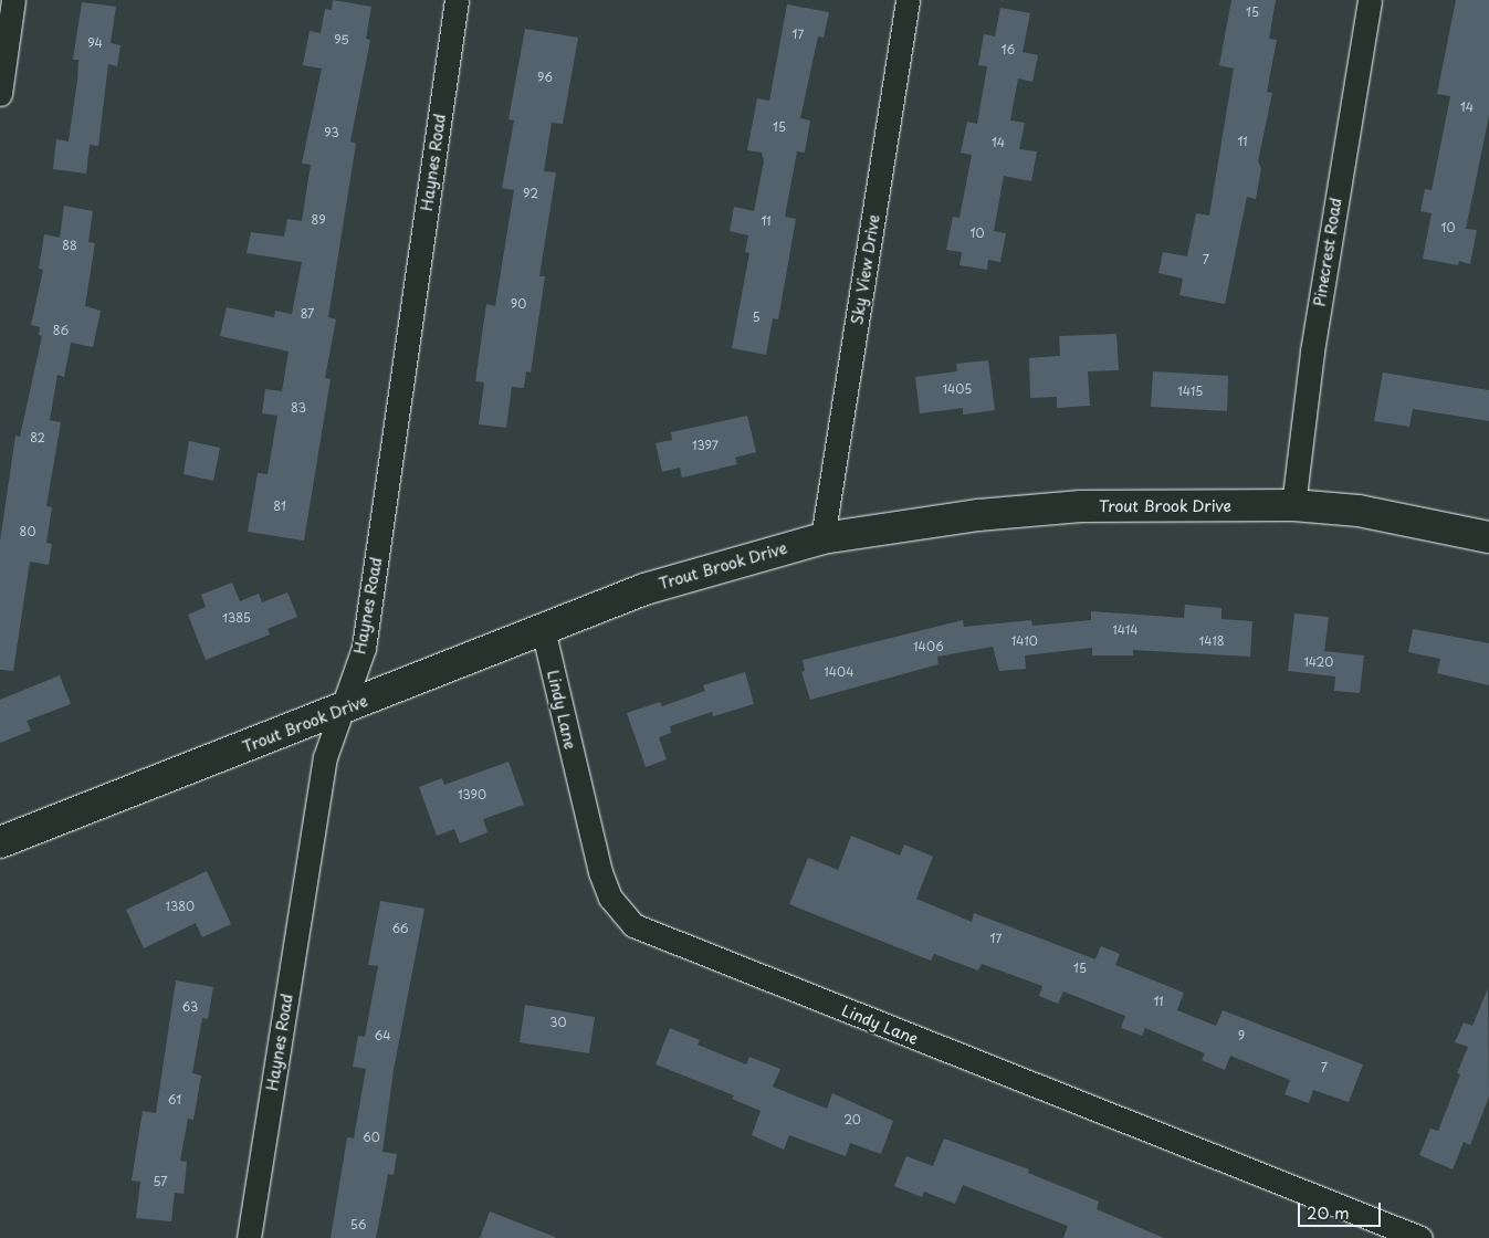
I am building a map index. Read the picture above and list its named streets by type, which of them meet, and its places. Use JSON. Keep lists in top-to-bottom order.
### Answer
{
  "streets": {
    "main road": ["Trout Brook Drive"],
    "street": [
      "Haynes Road",
      "Pinecrest Road",
      "Sky View Drive",
      "Lindy Lane"
    ]
  },
  "crossings": [
    ["Haynes Road", "Trout Brook Drive"],
    ["Pinecrest Road", "Trout Brook Drive"],
    ["Sky View Drive", "Trout Brook Drive"],
    ["Trout Brook Drive", "Lindy Lane"]
  ],
  "house_numbers": [
    "15",
    "17",
    "95",
    "94",
    "16",
    "96",
    "14",
    "15",
    "93",
    "11",
    "14",
    "92",
    "89",
    "11",
    "10",
    "10",
    "88",
    "7",
    "90",
    "87",
    "5",
    "86",
    "1405",
    "1415",
    "83",
    "82",
    "1397",
    "81",
    "80",
    "1385",
    "1414",
    "1410",
    "1418",
    "1406",
    "1420",
    "1404",
    "1390",
    "1380",
    "66",
    "17",
    "15",
    "11",
    "63",
    "30",
    "64",
    "9",
    "7",
    "61",
    "20",
    "60",
    "57",
    "56"
  ],
  "scale_bar": "20 m"
}
